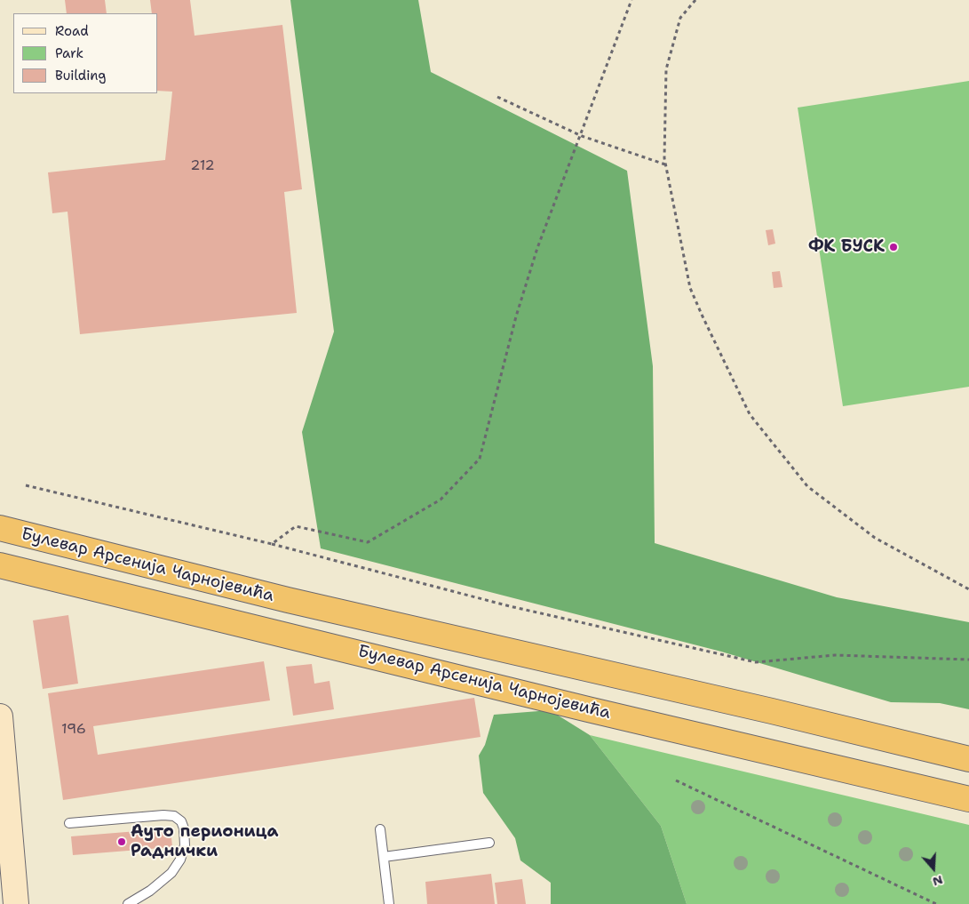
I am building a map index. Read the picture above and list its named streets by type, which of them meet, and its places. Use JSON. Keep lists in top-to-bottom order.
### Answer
{
  "streets": {
    "highway": ["Булевар Арсенија Чарнојевића"]
  },
  "places": ["ФК БУСК", "Ауто перионица Раднички"],
  "house_numbers": ["212", "196"],
  "legend": ["Road", "Park", "Building"],
  "north": "bottom"
}
